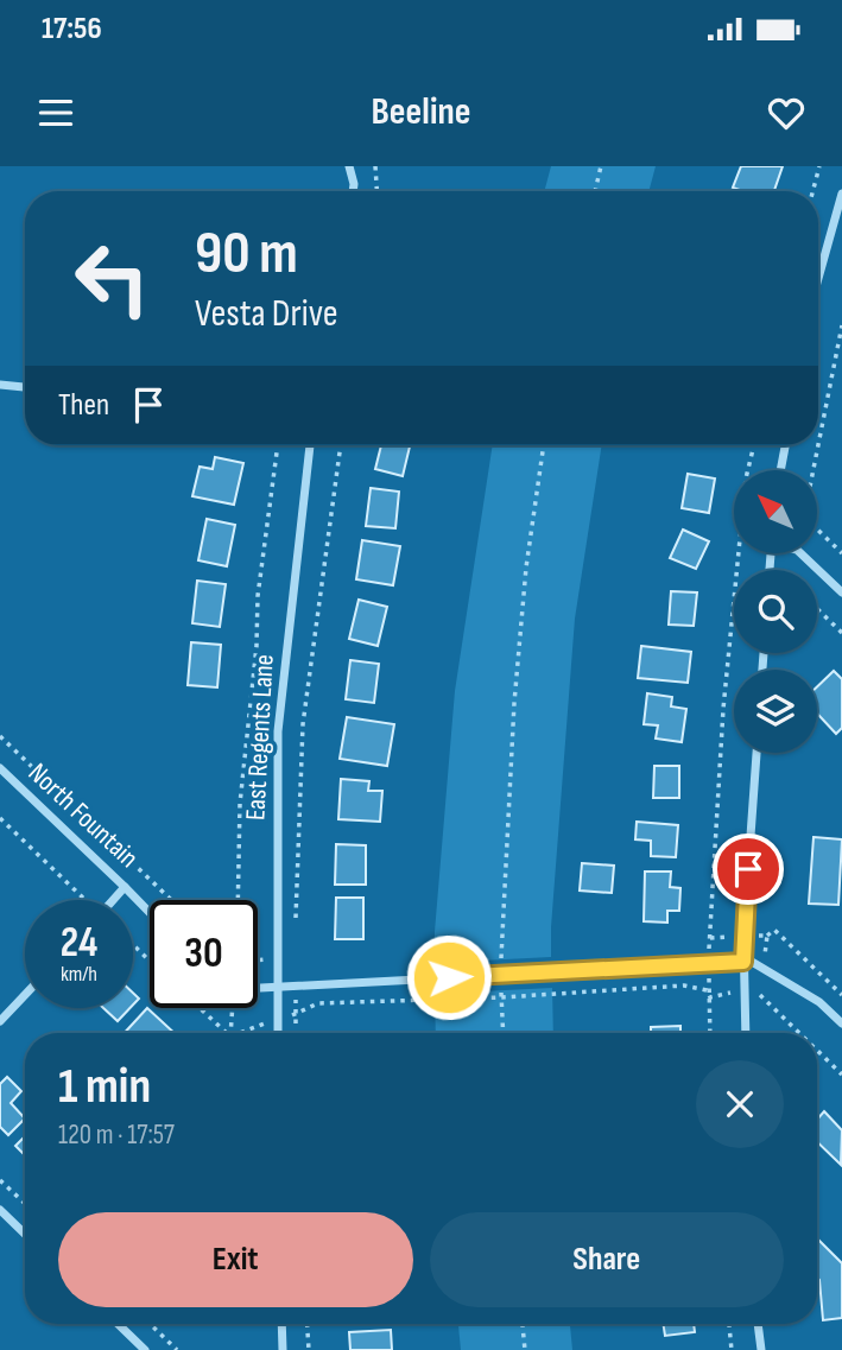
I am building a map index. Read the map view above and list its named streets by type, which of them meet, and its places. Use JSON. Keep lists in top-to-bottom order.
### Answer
{
  "streets": {
    "street": ["East Regents Lane", "North Fountain"]
  },
  "north": "top left",
  "page": {
    "status": "17:56",
    "header": "Beeline",
    "turn": ["90 m", "Vesta Drive"],
    "then": "Then",
    "speed": "24 km/h",
    "limit": "30",
    "heading": ["1 min", "120 m · 17:57"],
    "buttons": ["Exit", "Share"]
  }
}
